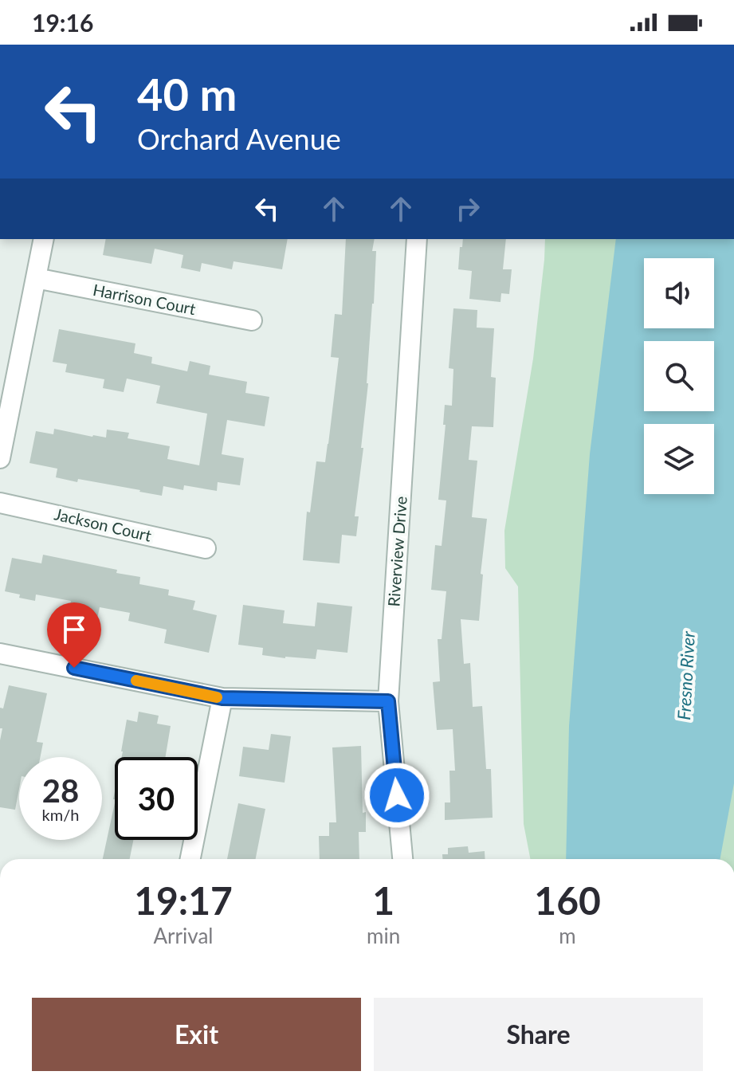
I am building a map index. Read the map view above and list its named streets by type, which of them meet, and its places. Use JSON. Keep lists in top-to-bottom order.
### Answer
{
  "streets": {
    "street": ["Harrison Court", "Jackson Court", "Riverview Drive"]
  },
  "water": ["Fresno River"],
  "page": {
    "status": "19:16",
    "turn": ["40 m", "Orchard Avenue"],
    "speed": "28 km/h",
    "limit": "30",
    "eta": [
      "19:17",
      "Arrival",
      "1",
      "min",
      "160",
      "m"
    ],
    "buttons": ["Exit", "Share"]
  }
}
